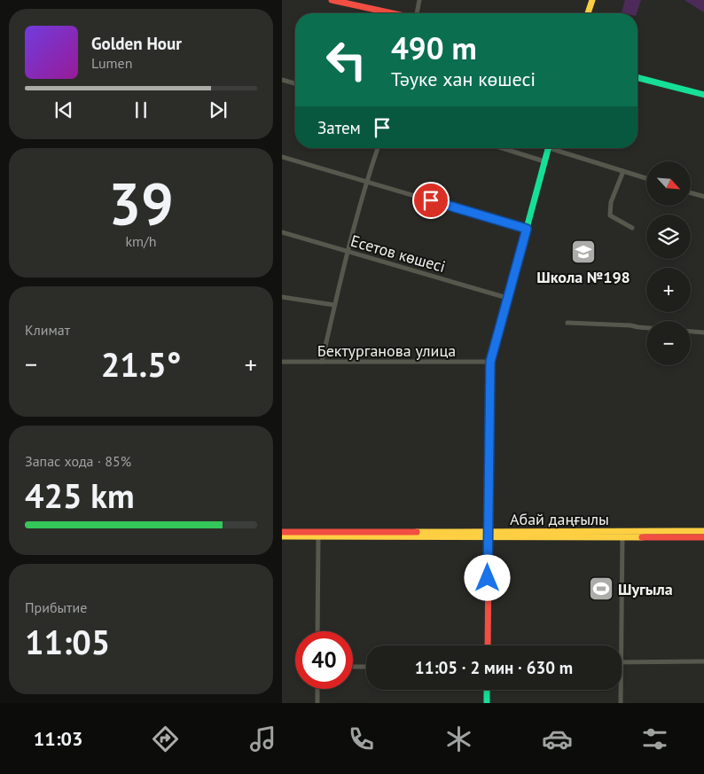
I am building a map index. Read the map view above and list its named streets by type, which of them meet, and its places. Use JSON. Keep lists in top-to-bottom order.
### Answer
{
  "streets": {
    "street": ["Есетов көшесі", "Бектурганова улица", "Абай даңғылы"]
  },
  "places": {
    "school or university": ["Школа №198"],
    "sports": ["Шугыла"]
  },
  "north": "bottom right",
  "page": {
    "turn": ["490 m", "Тәуке хан көшесі"],
    "song": ["Golden Hour", "Lumen"],
    "then": "Затем",
    "tile": [
      ["39", "km/h"],
      "Климат",
      ["Запас хода · 85%", "425 km"],
      ["Прибытие", "11:05"]
    ],
    "map_buttons": ["+", "−"],
    "heat": ["−", "21.5°", "+"],
    "limit": "40",
    "trip": "11:05 · 2 мин · 630 m",
    "tabs": "11:03"
  }
}
